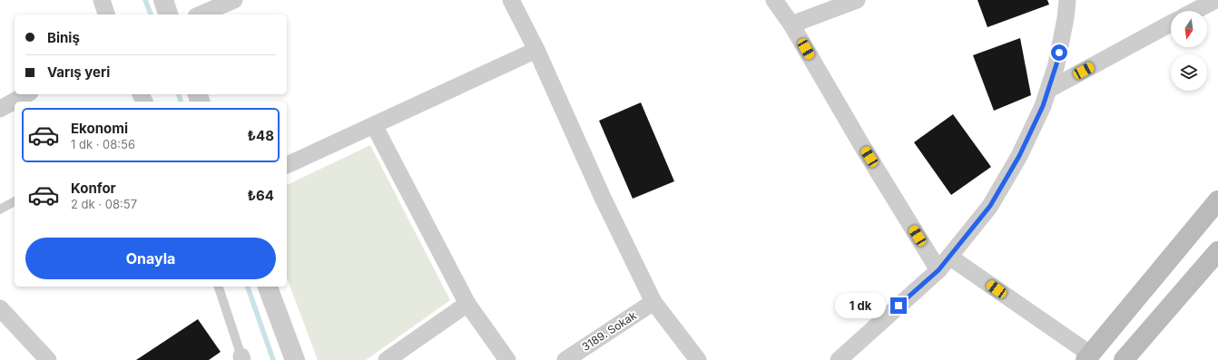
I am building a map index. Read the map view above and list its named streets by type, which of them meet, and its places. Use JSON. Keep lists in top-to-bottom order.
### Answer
{
  "streets": {
    "street": ["3189. Sokak"]
  },
  "north": "bottom",
  "page": {
    "banner": ["Biniş", "Varış yeri"],
    "list": [
      {
        "name": "Ekonomi",
        "note": "1 dk · 08:56",
        "value": "₺48"
      },
      {
        "name": "Konfor",
        "note": "2 dk · 08:57",
        "value": "₺64"
      }
    ],
    "buttons": "Onayla",
    "bubble": "1 dk"
  }
}
